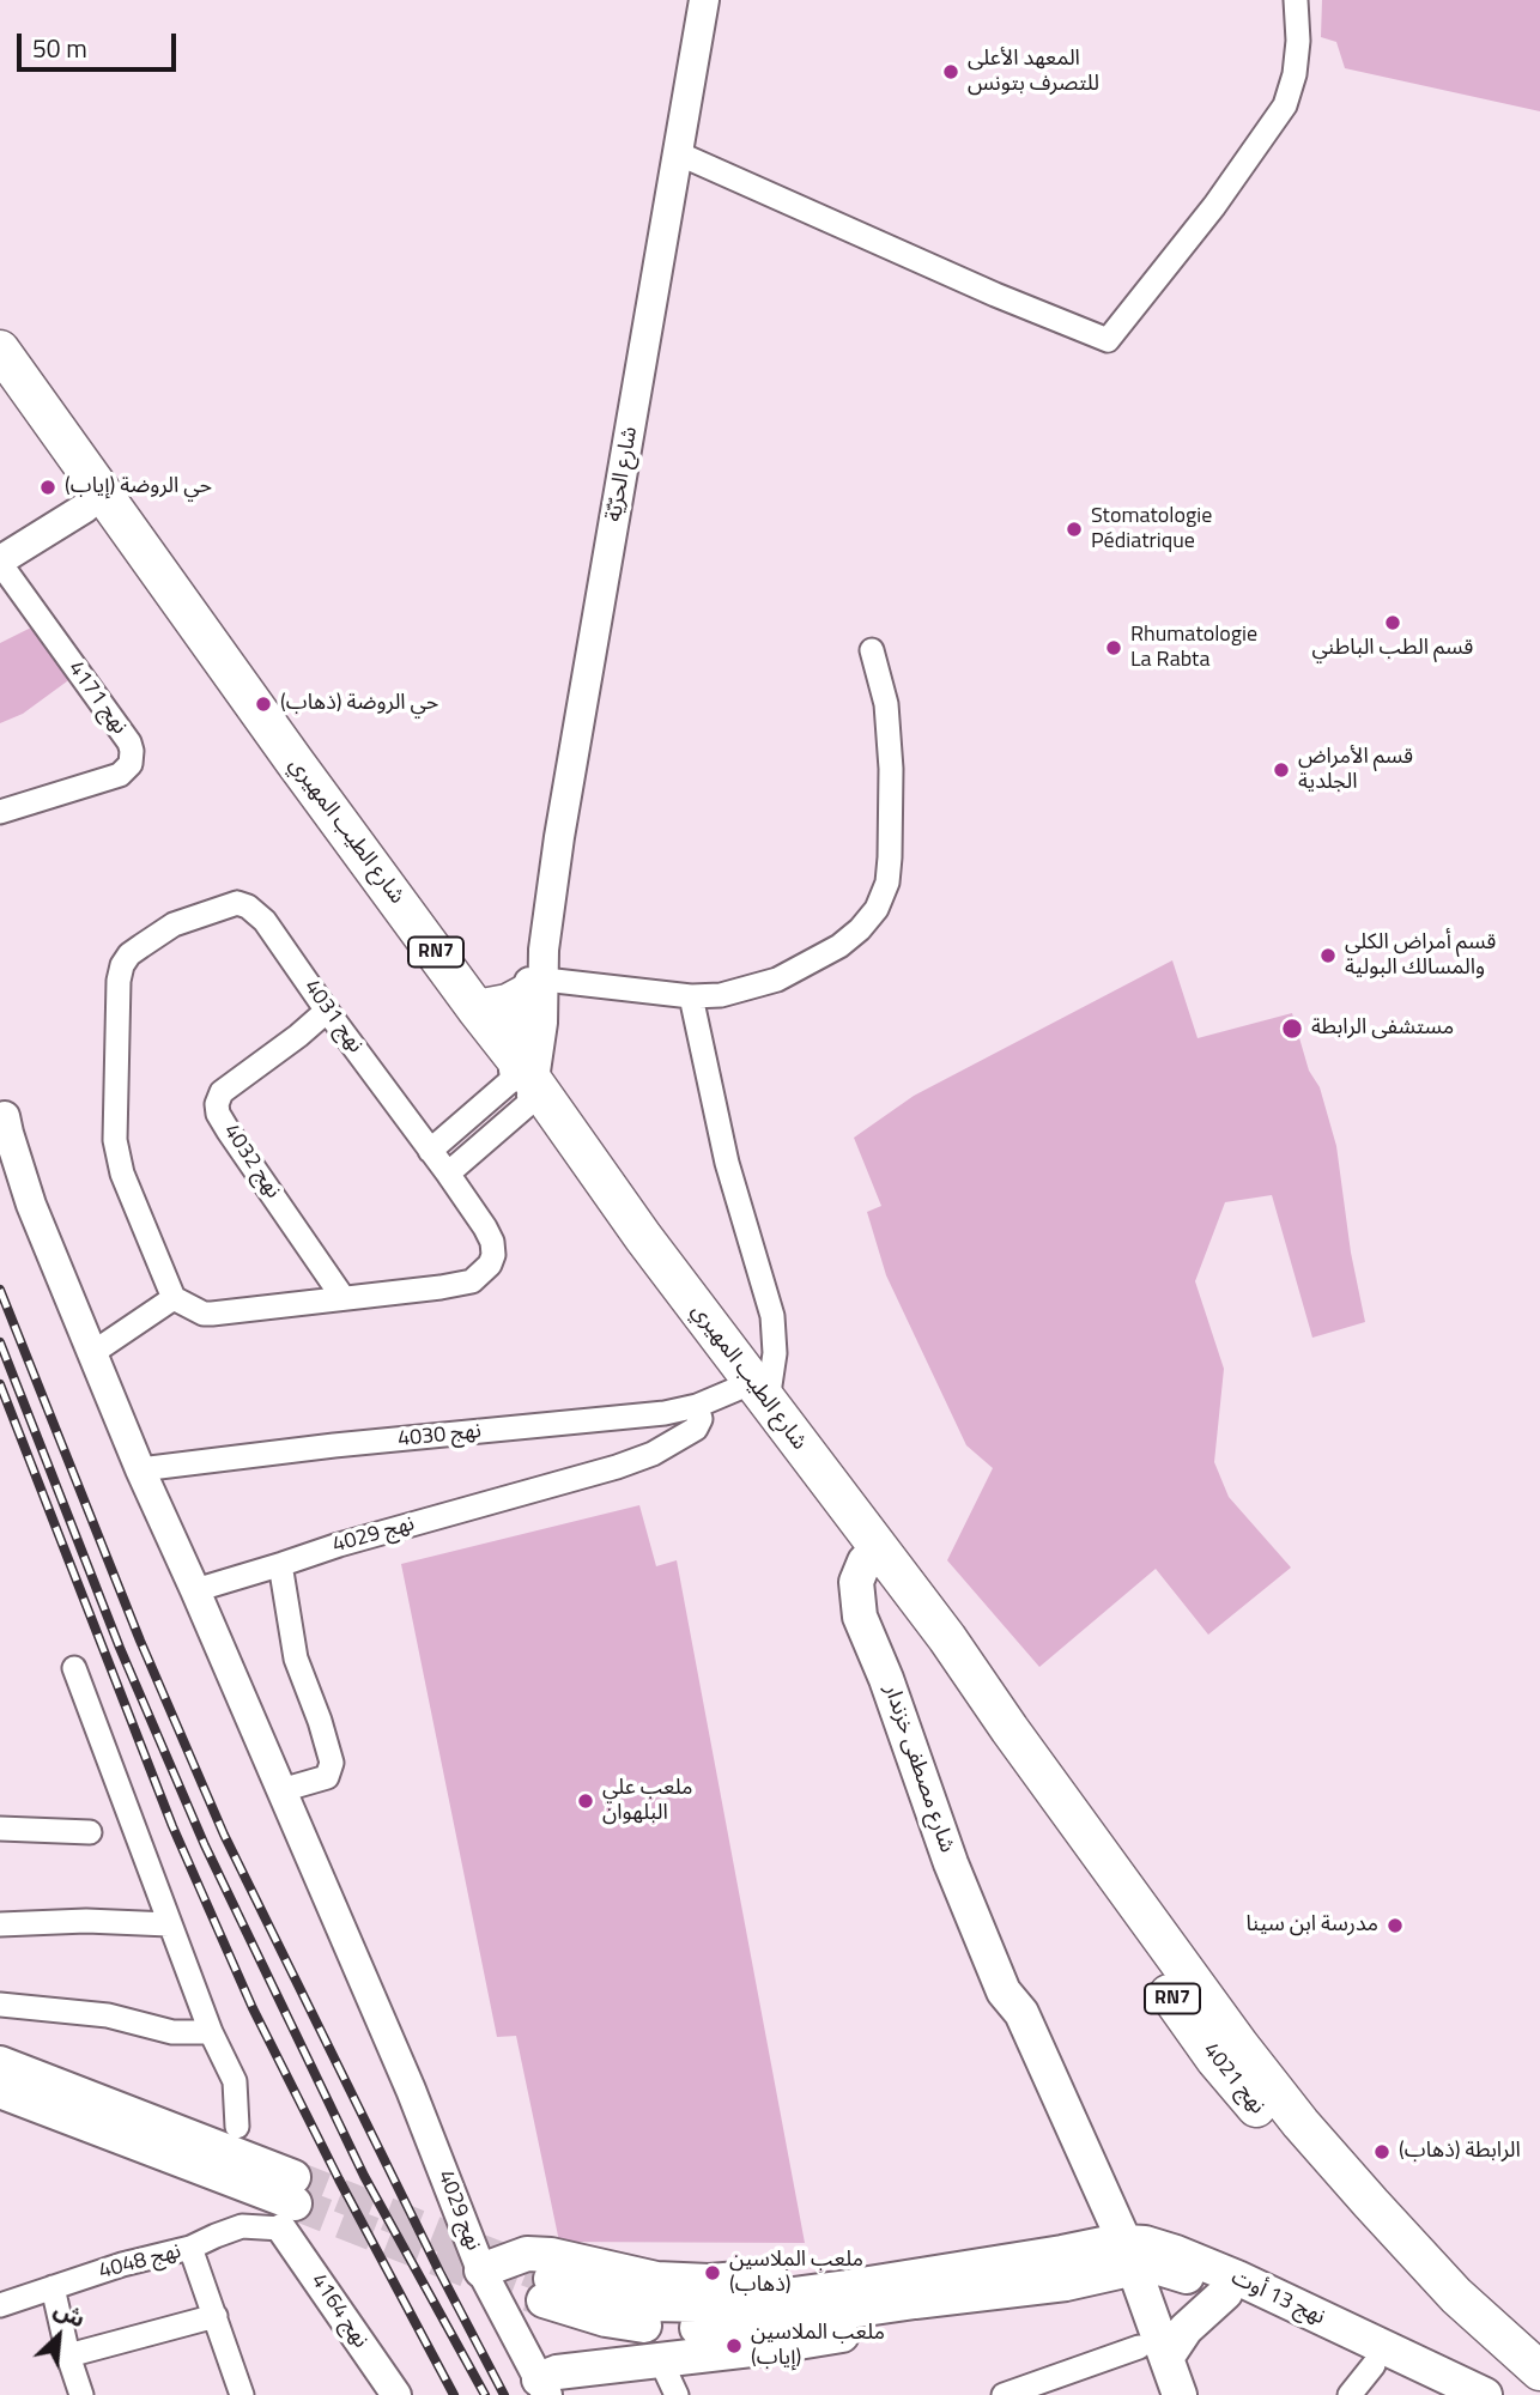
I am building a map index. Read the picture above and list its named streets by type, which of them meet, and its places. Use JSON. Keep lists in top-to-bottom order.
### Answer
{
  "streets": {
    "main road": [
      "شارع الطيب المهيري",
      "RN7",
      "شارع مصطفى خزندار",
      "نهج 4021",
      "نهج 13 أوت"
    ],
    "street": [
      "شارع الحرّيّة",
      "نهج 4171",
      "نهج 4031",
      "نهج 4032",
      "نهج 4030",
      "نهج 4029",
      "نهج 4048",
      "نهج 4164"
    ]
  },
  "crossings": [
    ["شارع الحرّيّة", "شارع الطيب المهيري"],
    ["شارع الطيب المهيري", "نهج 4030"],
    ["شارع الطيب المهيري", "شارع مصطفى خزندار"],
    ["شارع الطيب المهيري", "نهج 4021"],
    ["نهج 4031", "نهج 4032"],
    ["نهج 4030", "نهج 4029"],
    ["شارع مصطفى خزندار", "نهج 4021"],
    ["شارع مصطفى خزندار", "نهج 13 أوت"],
    ["نهج 4048", "نهج 4164"]
  ],
  "places": [
    "المعهد الأعلى للتصرف بتونس",
    "حي الروضة (إياب)",
    "Stomatologie Pédiatrique",
    "قسم الطب الباطني",
    "Rhumatologie La Rabta",
    "حي الروضة (ذهاب)",
    "قسم الأمراض الجلدية",
    "قسم أمراض الكلى والمسالك البولية",
    "مستشفى الرابطة",
    "ملعب علي البلهوان",
    "مدرسة ابن سينا",
    "الرابطة (ذهاب)",
    "ملعب الملاسين (ذهاب)",
    "ملعب الملاسين (إياب)"
  ],
  "scale_bar": "50 m",
  "north": "top right"
}
